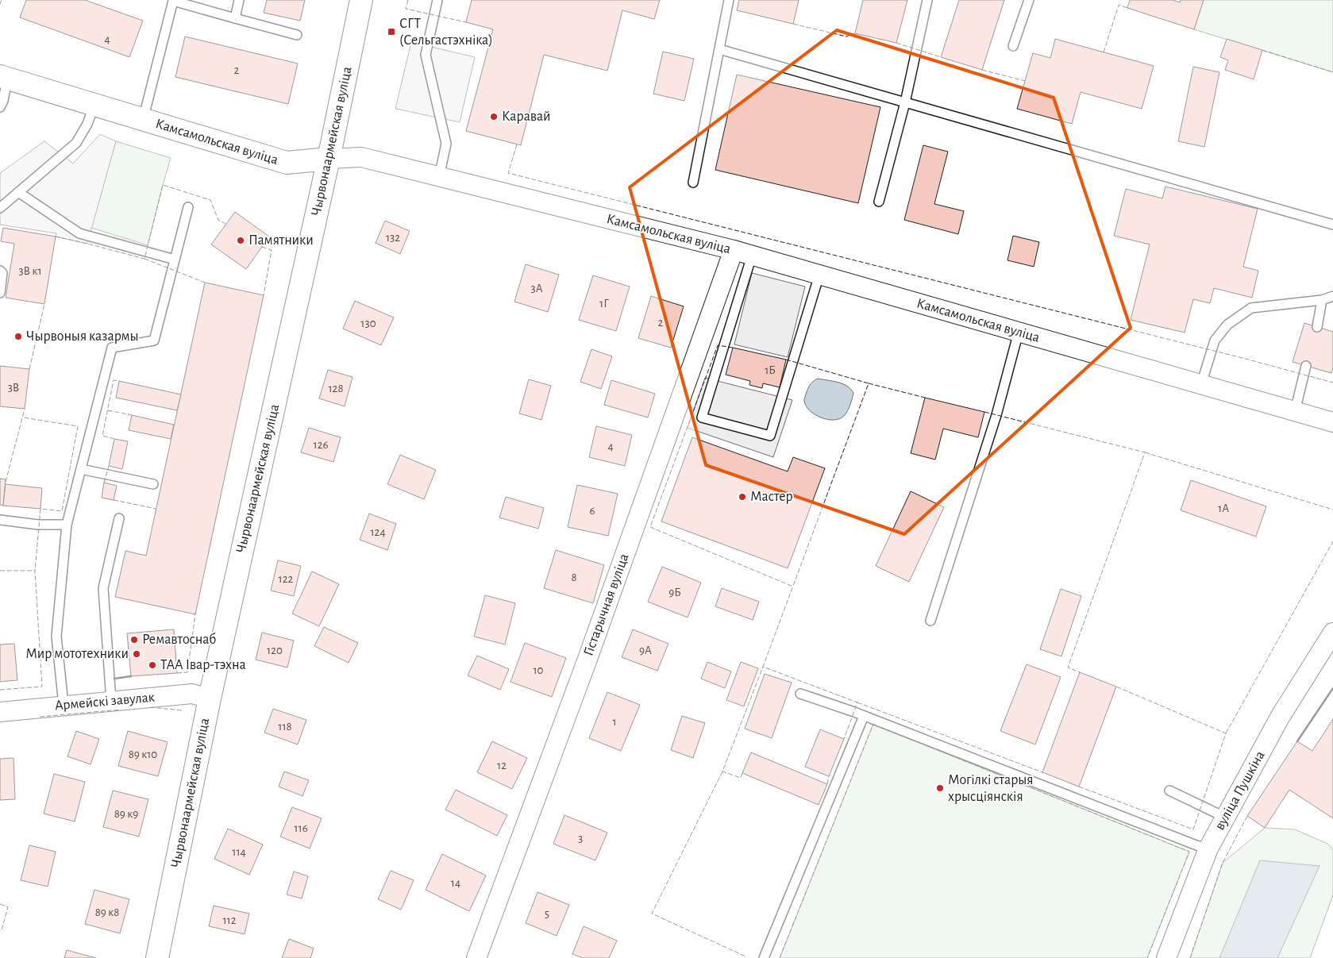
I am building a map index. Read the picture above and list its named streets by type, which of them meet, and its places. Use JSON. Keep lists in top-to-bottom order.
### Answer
{
  "streets": {
    "main road": ["Чырвонаармейская вуліца", "Камсамольская вуліца"],
    "street": ["Гістарычная вуліца", "Армейскі завулак", "вуліца Пушкіна"]
  },
  "crossings": [
    ["Чырвонаармейская вуліца", "Камсамольская вуліца"],
    ["Чырвонаармейская вуліца", "Армейскі завулак"],
    ["Камсамольская вуліца", "Гістарычная вуліца"]
  ],
  "places": {
    "transit": ["СГТ (Сельгастэхніка)"],
    "other": [
      "Каравай",
      "Памятники",
      "Чырвоныя казармы",
      "Мастер",
      "Ремавтоснаб",
      "Мир мототехники",
      "ТАА Івар-тэхна",
      "Могілкі старыя хрысціянскія"
    ]
  },
  "house_numbers": [
    "4",
    "2",
    "132",
    "3В к1",
    "3А",
    "1Г",
    "2",
    "130",
    "1Б",
    "3В",
    "128",
    "126",
    "4",
    "1А",
    "6",
    "124",
    "8",
    "122",
    "9Б",
    "120",
    "9А",
    "10",
    "1",
    "118",
    "89 к10",
    "12",
    "89 к9",
    "116",
    "3",
    "114",
    "14",
    "89 к8",
    "5",
    "112"
  ]
}
